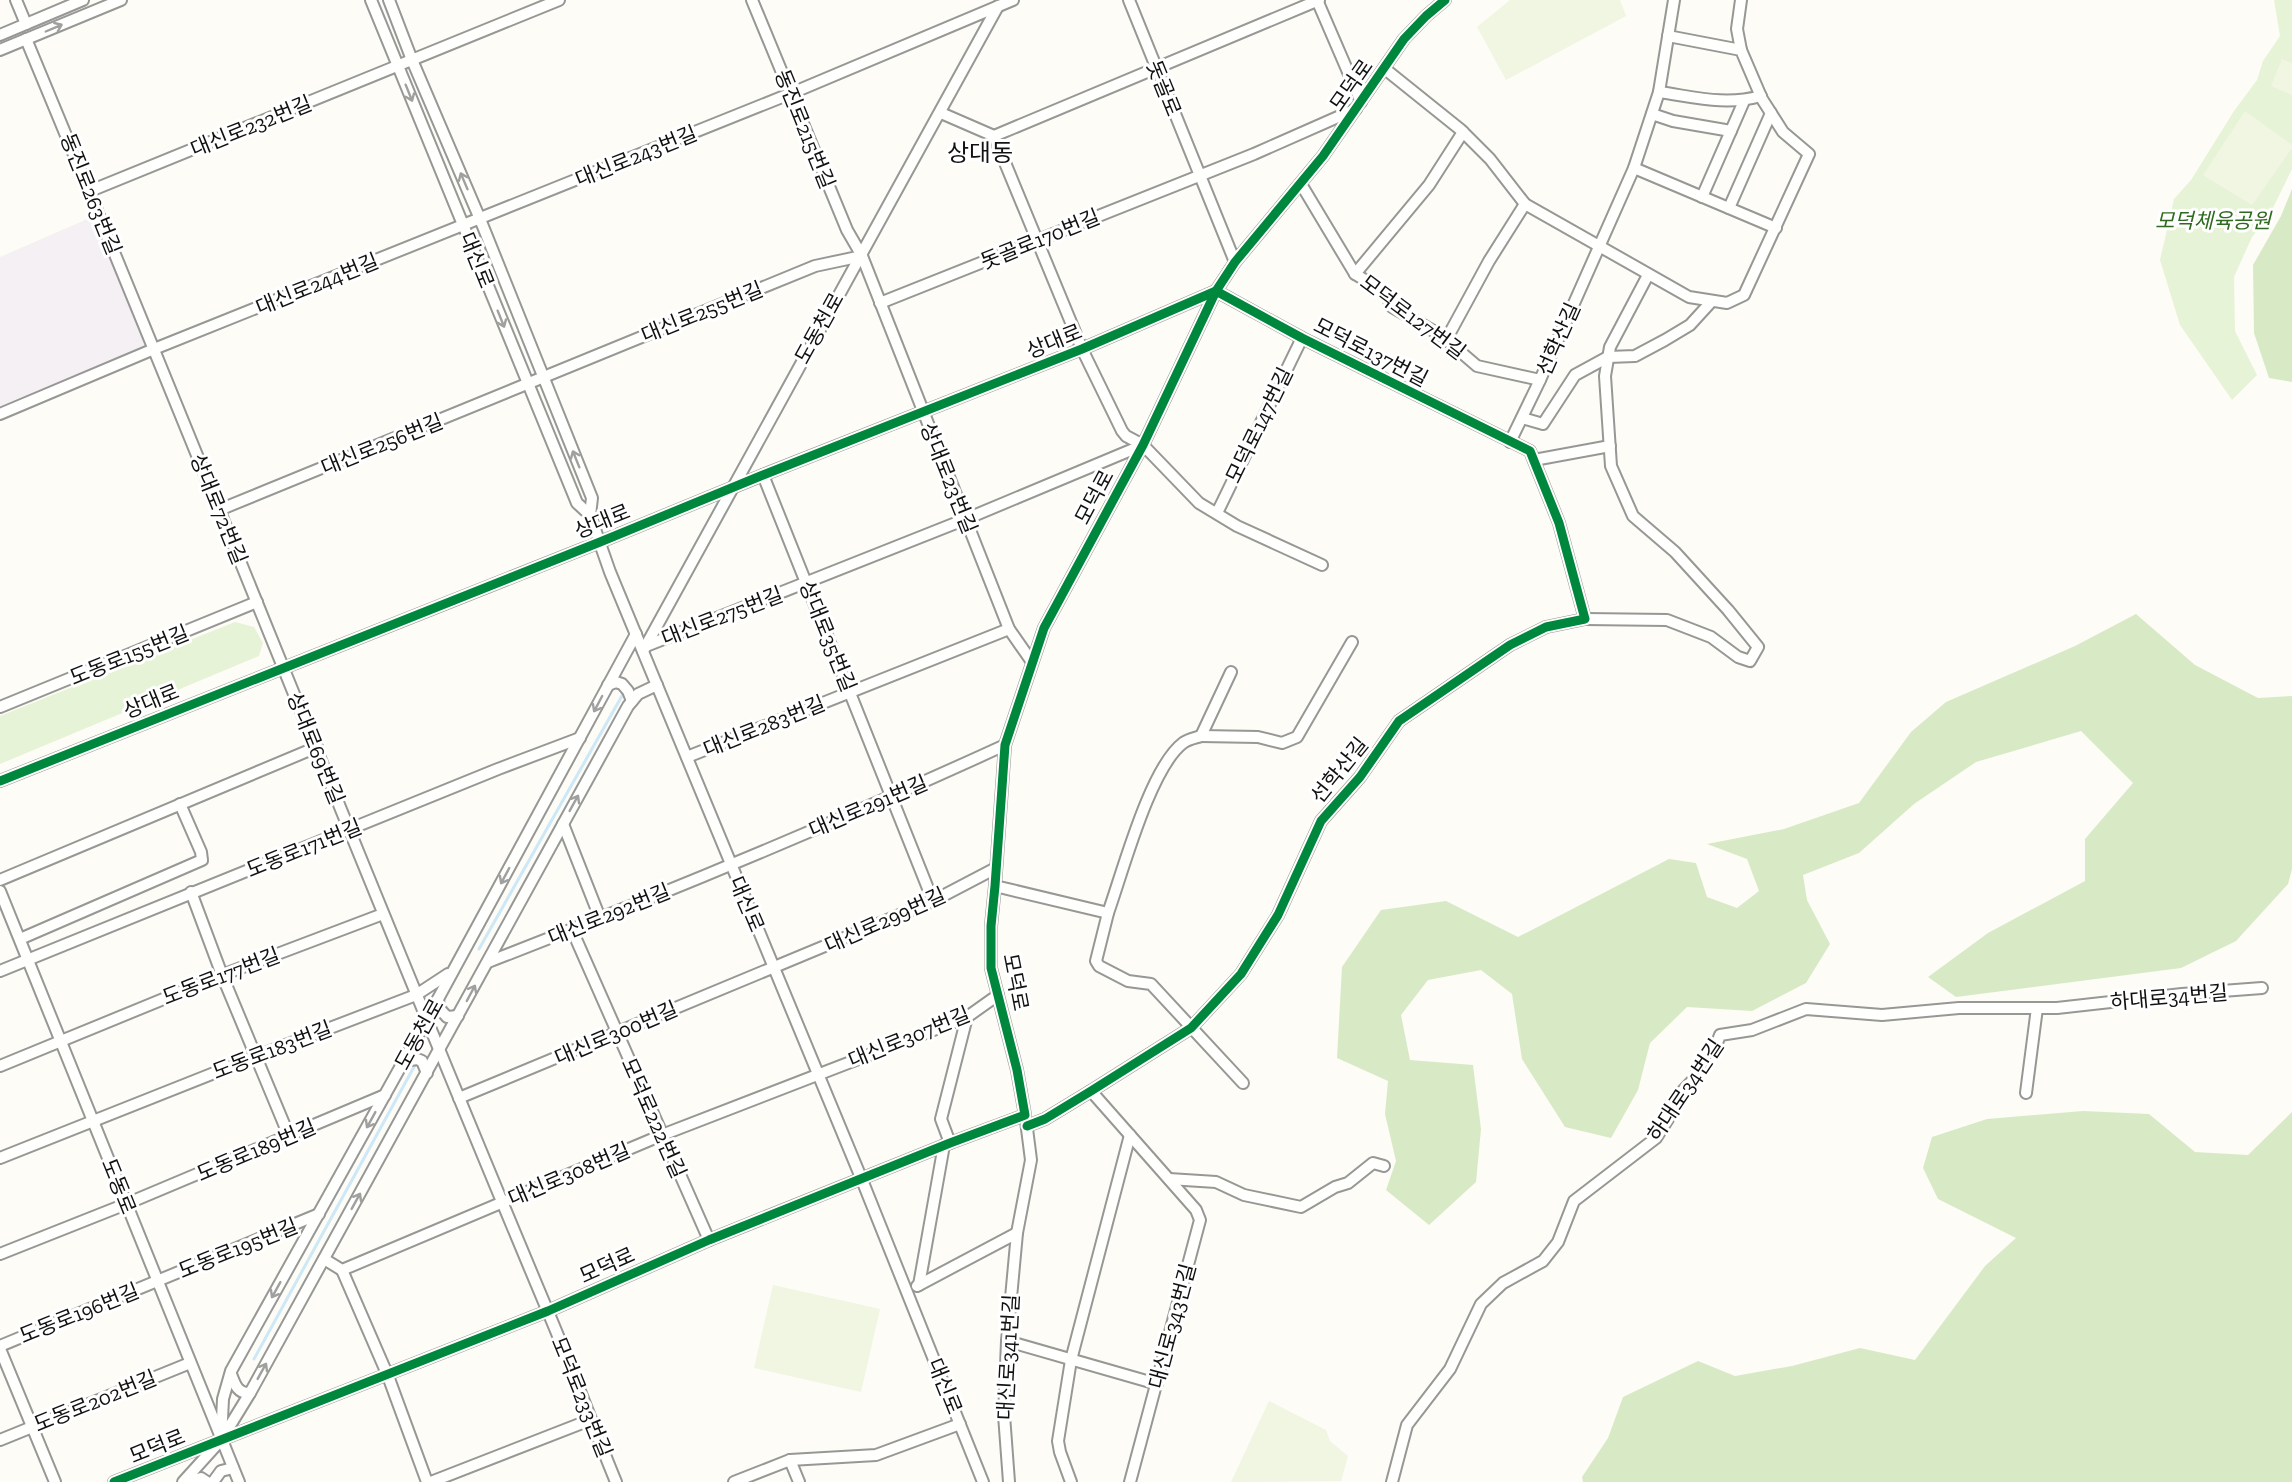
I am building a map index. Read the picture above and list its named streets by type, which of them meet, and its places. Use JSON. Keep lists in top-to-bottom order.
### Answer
{
  "streets": {
    "street": [
      "모덕로",
      "돗골로",
      "대신로232번길",
      "동진로215번길",
      "대신로243번길",
      "동진로263번길",
      "돗골로170번길",
      "대신로",
      "대신로244번길",
      "대신로255번길",
      "모덕로127번길",
      "도동천로",
      "선학산길",
      "상대로",
      "모덕로137번길",
      "모덕로147번길",
      "대신로256번길",
      "상대로23번길",
      "상대로72번길",
      "대신로275번길",
      "상대로35번길",
      "도동로155번길",
      "대신로283번길",
      "상대로69번길",
      "대신로291번길",
      "도동로171번길",
      "대신로292번길",
      "대신로299번길",
      "도동로177번길",
      "하대로34번길",
      "대신로300번길",
      "대신로307번길",
      "도동로183번길",
      "모덕로222번길",
      "도동로189번길",
      "대신로308번길",
      "도동로",
      "도동로195번길",
      "도동로196번길",
      "대신로343번길",
      "대신로341번길",
      "모덕로233번길",
      "도동로202번길"
    ]
  },
  "crossings": [
    ["모덕로", "돗골로"],
    ["모덕로", "돗골로170번길"],
    ["모덕로", "대신로"],
    ["모덕로", "모덕로127번길"],
    ["모덕로", "도동천로"],
    ["모덕로", "선학산길"],
    ["모덕로", "상대로"],
    ["모덕로", "모덕로137번길"],
    ["모덕로", "상대로23번길"],
    ["모덕로", "대신로275번길"],
    ["모덕로", "대신로291번길"],
    ["모덕로", "대신로299번길"],
    ["모덕로", "대신로307번길"],
    ["모덕로", "모덕로222번길"],
    ["모덕로", "도동로"],
    ["모덕로", "대신로341번길"],
    ["모덕로", "모덕로233번길"],
    ["돗골로", "돗골로170번길"],
    ["대신로232번길", "동진로263번길"],
    ["대신로232번길", "대신로"],
    ["동진로215번길", "대신로243번길"],
    ["동진로215번길", "대신로255번길"],
    ["동진로215번길", "도동천로"],
    ["동진로215번길", "상대로23번길"],
    ["대신로243번길", "대신로"],
    ["대신로243번길", "대신로244번길"],
    ["동진로263번길", "대신로244번길"],
    ["동진로263번길", "상대로72번길"],
    ["돗골로170번길", "상대로23번길"],
    ["대신로", "대신로244번길"],
    ["대신로", "대신로255번길"],
    ["대신로", "도동천로"],
    ["대신로", "상대로"],
    ["대신로", "대신로256번길"],
    ["대신로", "대신로275번길"],
    ["대신로", "대신로283번길"],
    ["대신로", "대신로291번길"],
    ["대신로", "대신로292번길"],
    ["대신로", "대신로299번길"],
    ["대신로", "대신로300번길"],
    ["대신로", "대신로307번길"],
    ["대신로", "대신로308번길"],
    ["대신로244번길", "상대로72번길"],
    ["대신로255번길", "도동천로"],
    ["대신로255번길", "대신로256번길"],
    ["대신로255번길", "상대로23번길"],
    ["모덕로127번길", "선학산길"],
    ["도동천로", "상대로"],
    ["도동천로", "상대로23번길"],
    ["도동천로", "대신로275번길"],
    ["도동천로", "상대로69번길"],
    ["도동천로", "도동로171번길"],
    ["도동천로", "대신로292번길"],
    ["도동천로", "도동로189번길"],
    ["도동천로", "도동로"],
    ["도동천로", "도동로195번길"],
    ["선학산길", "모덕로137번길"],
    ["선학산길", "대신로341번길"],
    ["상대로", "모덕로137번길"],
    ["상대로", "상대로23번길"],
    ["상대로", "상대로72번길"],
    ["상대로", "상대로35번길"],
    ["상대로", "상대로69번길"],
    ["모덕로137번길", "모덕로147번길"],
    ["대신로256번길", "상대로72번길"],
    ["상대로23번길", "대신로275번길"],
    ["상대로23번길", "대신로283번길"],
    ["상대로72번길", "도동로155번길"],
    ["상대로72번길", "상대로69번길"],
    ["대신로275번길", "상대로35번길"],
    ["상대로35번길", "대신로283번길"],
    ["상대로35번길", "대신로291번길"],
    ["상대로35번길", "대신로299번길"],
    ["상대로69번길", "도동로171번길"],
    ["상대로69번길", "도동로177번길"],
    ["상대로69번길", "대신로300번길"],
    ["상대로69번길", "도동로183번길"],
    ["상대로69번길", "대신로308번길"],
    ["상대로69번길", "모덕로233번길"],
    ["대신로291번길", "대신로292번길"],
    ["도동로171번길", "도동로"],
    ["대신로292번길", "모덕로222번길"],
    ["대신로299번길", "대신로300번길"],
    ["도동로177번길", "도동로"],
    ["대신로300번길", "모덕로222번길"],
    ["대신로307번길", "대신로308번길"],
    ["도동로183번길", "도동로"],
    ["모덕로222번길", "대신로308번길"],
    ["도동로189번길", "도동로"],
    ["대신로308번길", "모덕로233번길"],
    ["도동로", "도동로195번길"],
    ["도동로", "도동로196번길"],
    ["도동로", "도동로202번길"],
    ["도동로195번길", "도동로196번길"]
  ],
  "districts": ["상대동"],
  "parks": ["모덕체육공원"]
}
